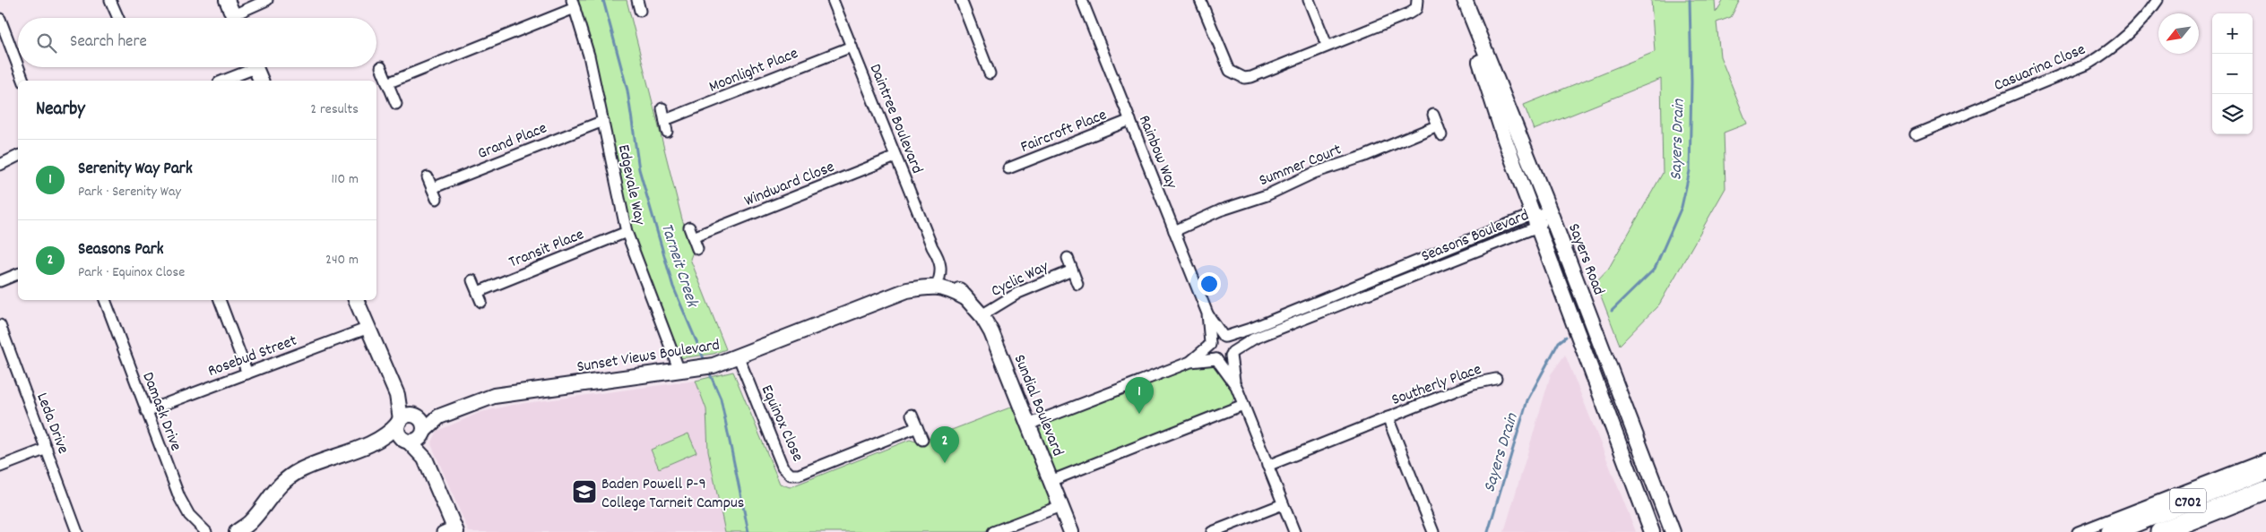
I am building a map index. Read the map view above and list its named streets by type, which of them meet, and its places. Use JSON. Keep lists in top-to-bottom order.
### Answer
{
  "streets": {
    "highway": ["C702"],
    "street": [
      "Casuarina Close",
      "Moonlight Place",
      "Daintree Boulevard",
      "Faircroft Place",
      "Grand Place",
      "Rainbow Way",
      "Summer Court",
      "Windward Close",
      "Edgevale Way",
      "Seasons Boulevard",
      "Transit Place",
      "Sayers Road",
      "Cyclic Way",
      "Rosebud Street",
      "Sunset Views Boulevard",
      "Southerly Place",
      "Sundial Boulevard",
      "Damask Drive",
      "Leda Drive",
      "Equinox Close"
    ]
  },
  "crossings": [
    ["Moonlight Place", "Daintree Boulevard"],
    ["Daintree Boulevard", "Windward Close"],
    ["Daintree Boulevard", "Sunset Views Boulevard"],
    ["Daintree Boulevard", "Sundial Boulevard"],
    ["Faircroft Place", "Rainbow Way"],
    ["Grand Place", "Edgevale Way"],
    ["Rainbow Way", "Summer Court"],
    ["Rainbow Way", "Seasons Boulevard"],
    ["Edgevale Way", "Transit Place"],
    ["Edgevale Way", "Sunset Views Boulevard"],
    ["Seasons Boulevard", "Sayers Road"],
    ["Cyclic Way", "Sundial Boulevard"],
    ["Rosebud Street", "Damask Drive"],
    ["Sunset Views Boulevard", "Sundial Boulevard"],
    ["Sunset Views Boulevard", "Equinox Close"]
  ],
  "water": ["Sayers Drain", "Tarneit Creek"],
  "places": {
    "school or university": ["Baden Powell P-9 College Tarneit Campus"]
  },
  "north": "bottom left",
  "page": {
    "map_buttons": ["+", "−"],
    "search": "Search here",
    "heading": ["Nearby", "2 results"],
    "list": [
      {
        "mark": "1",
        "name": "Serenity Way Park",
        "note": "Park · Serenity Way",
        "value": "110 m"
      },
      {
        "mark": "2",
        "name": "Seasons Park",
        "note": "Park · Equinox Close",
        "value": "240 m"
      }
    ],
    "pins": ["1", "2"]
  }
}
